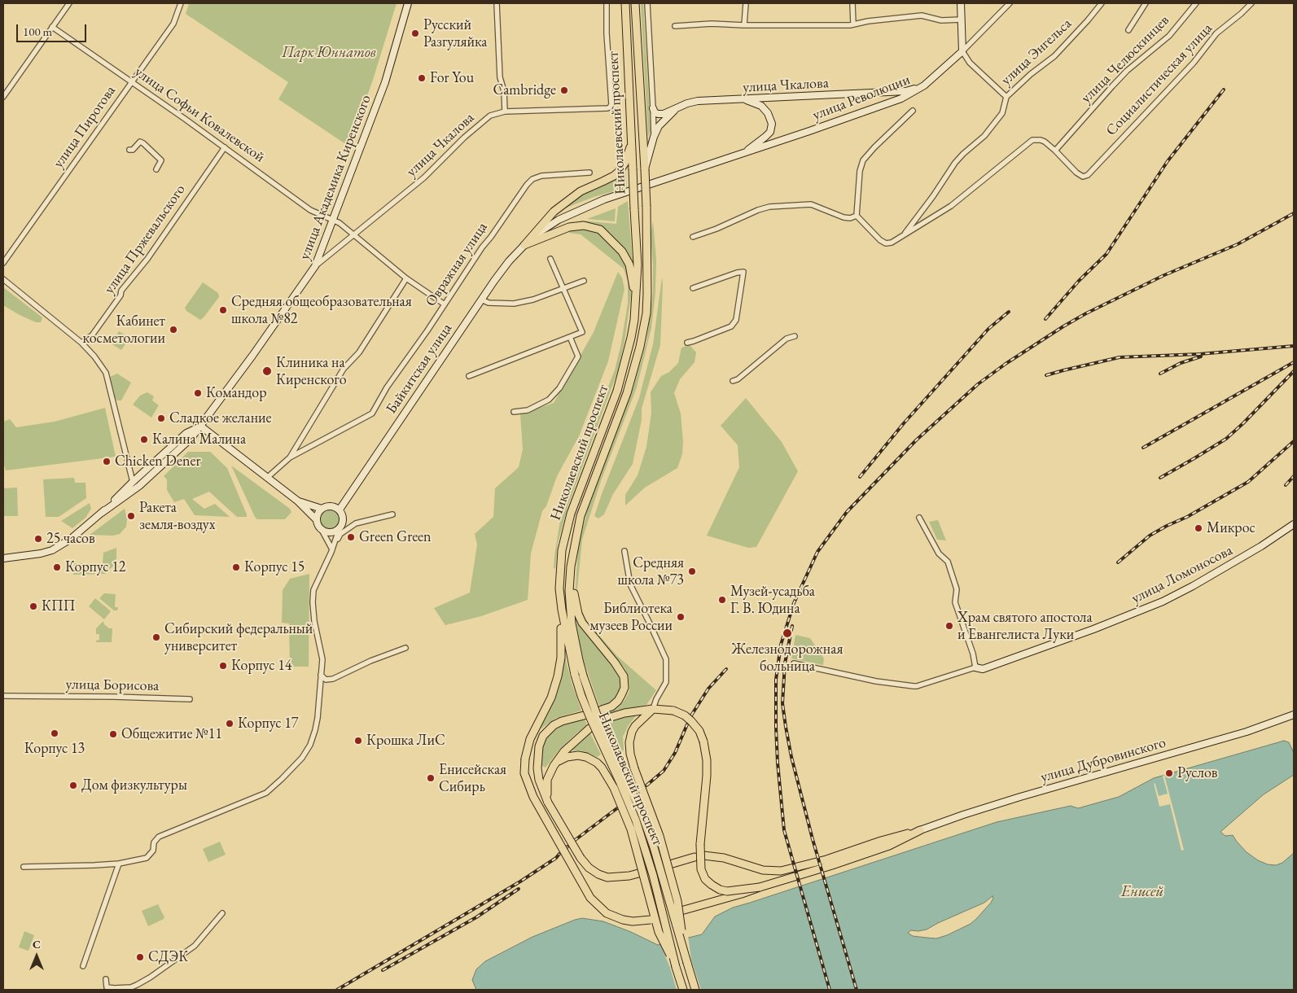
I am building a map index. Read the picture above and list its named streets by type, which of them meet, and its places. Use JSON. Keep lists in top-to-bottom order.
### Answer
{
  "streets": {
    "main road": [
      "улица Чкалова",
      "улица Революции",
      "Николаевский проспект",
      "улица Академика Киренского",
      "Байкитская улица",
      "улица Ломоносова",
      "улица Дубровинского"
    ],
    "street": [
      "улица Энгельса",
      "улица Челюскинцев",
      "Социалистическая улица",
      "улица Софьи Ковалевской",
      "улица Пирогова",
      "улица Пржевальского",
      "Овражная улица",
      "улица Борисова"
    ]
  },
  "crossings": [
    ["улица Челюскинцев", "Социалистическая улица"],
    ["улица Чкалова", "улица Революции"],
    ["улица Чкалова", "улица Академика Киренского"],
    ["улица Революции", "Байкитская улица"],
    ["улица Софьи Ковалевской", "улица Пирогова"],
    ["улица Софьи Ковалевской", "улица Академика Киренского"],
    ["улица Софьи Ковалевской", "улица Пржевальского"]
  ],
  "water": ["Енисей"],
  "parks": ["Парк Юннатов"],
  "places": [
    "Русский Разгуляйка",
    "For You",
    "Cambridge",
    "Средняя общеобразовательная школа №82",
    "Кабинет косметологии",
    "Клиника на Киренского",
    "Командор",
    "Сладкое желание",
    "Калина Малина",
    "Chicken Dener",
    "Ракета земля-воздух",
    "Микрос",
    "Green Green",
    "25 часов",
    "Корпус 12",
    "Корпус 15",
    "Средняя школа №73",
    "Музей-усадьба Г. В. Юдина",
    "КПП",
    "Библиотека музеев России",
    "Храм святого апостола и Евангелиста Луки",
    "Железнодорожная больница",
    "Сибирский федеральный университет",
    "Корпус 14",
    "Корпус 17",
    "Корпус 13",
    "Общежитие №11",
    "Крошка ЛиС",
    "Руслов",
    "Енисейская Сибирь",
    "Дом физкультуры",
    "СДЭК"
  ],
  "scale_bar": "100 m",
  "north": "top"
}
